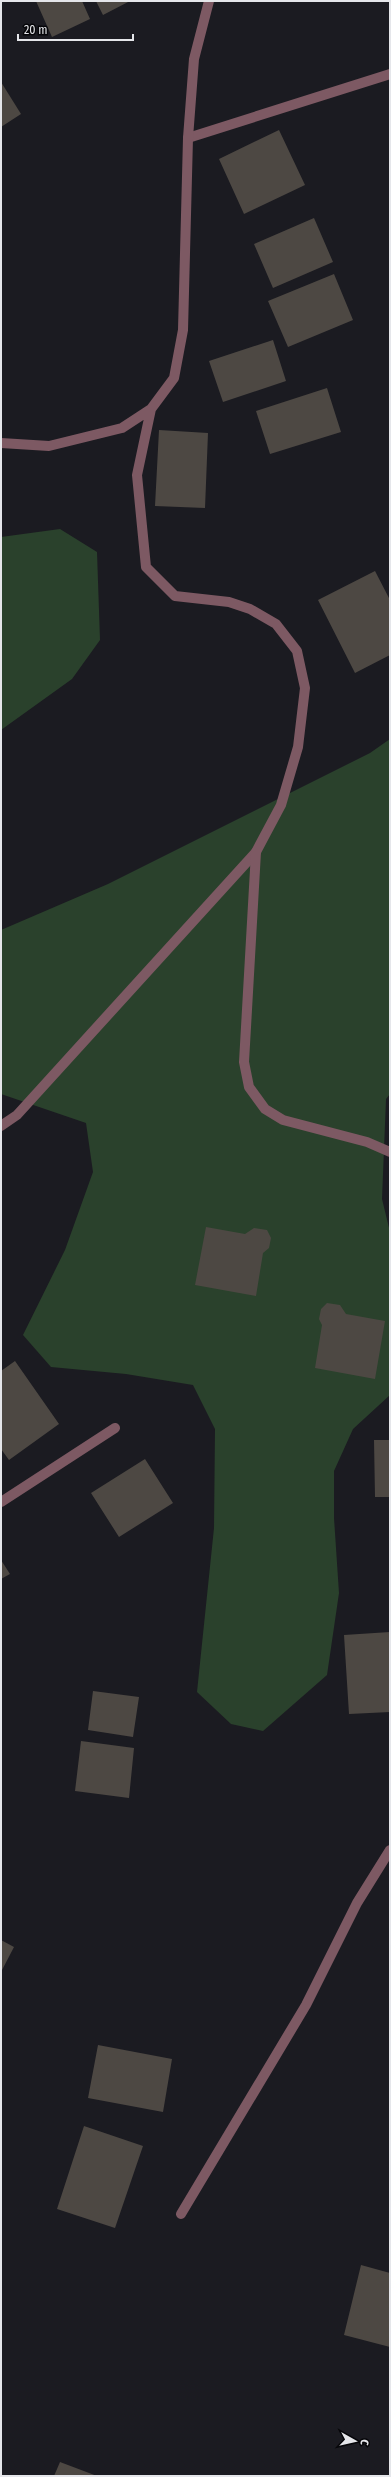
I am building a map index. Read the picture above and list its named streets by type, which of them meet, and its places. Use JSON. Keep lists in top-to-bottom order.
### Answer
{
  "scale_bar": "20 m",
  "north": "right"
}
